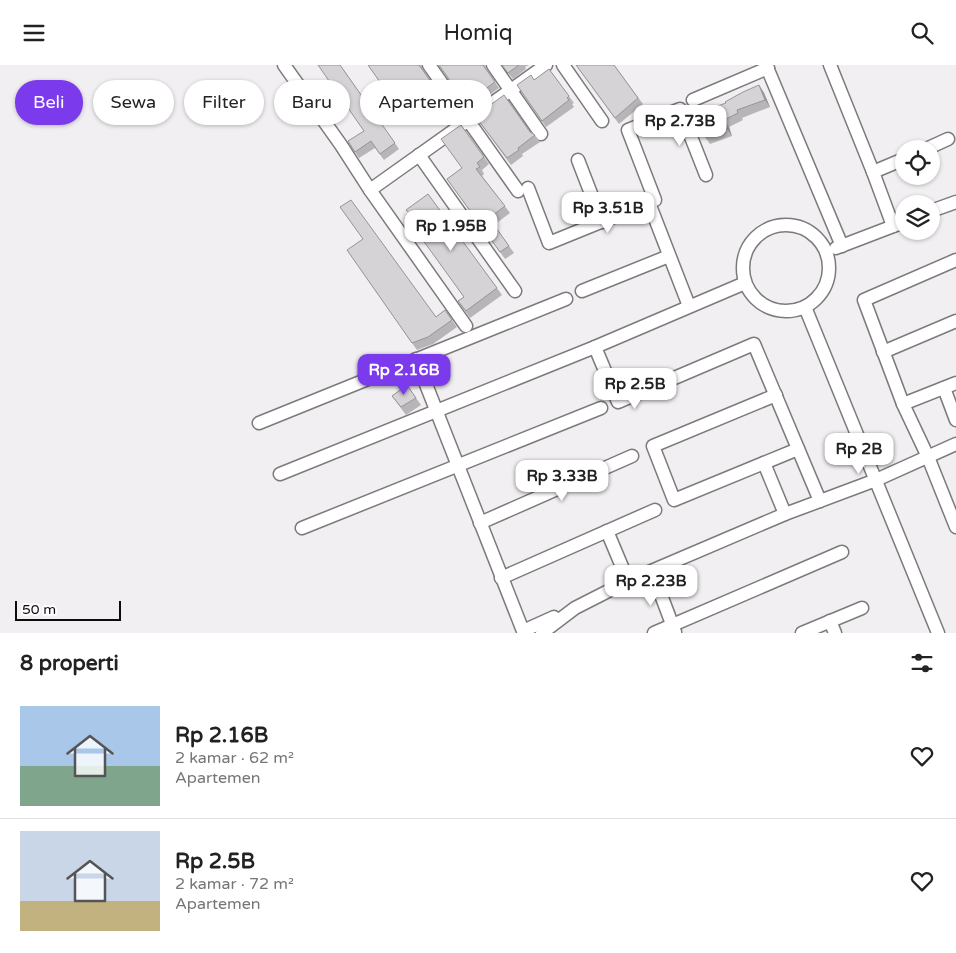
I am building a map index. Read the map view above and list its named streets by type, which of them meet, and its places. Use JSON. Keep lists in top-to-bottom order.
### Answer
{
  "scale_bar": "50 m",
  "page": {
    "header": "Homiq",
    "chip": [
      "Beli",
      "Sewa",
      "Filter",
      "Baru",
      "Apartemen"
    ],
    "price": [
      "Rp 2.73B",
      "Rp 3.51B",
      "Rp 1.95B",
      "Rp 2.16B",
      "Rp 2.5B",
      "Rp 2B",
      "Rp 3.33B",
      "Rp 2.23B"
    ],
    "scale": "50 m",
    "heading": "8 properti",
    "list": [
      {
        "name": "Rp 2.16B",
        "note": "2 kamar · 62 m² · Apartemen"
      },
      {
        "name": "Rp 2.5B",
        "note": "2 kamar · 72 m² · Apartemen"
      }
    ]
  }
}
